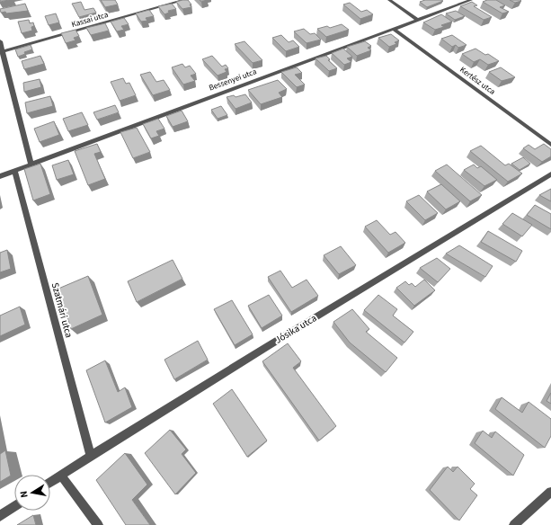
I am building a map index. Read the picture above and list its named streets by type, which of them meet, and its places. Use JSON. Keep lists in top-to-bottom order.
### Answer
{
  "streets": {
    "street": [
      "Kassai utca",
      "Bessenyei utca",
      "Kertész utca",
      "Szatmári utca",
      "Jósika utca"
    ]
  },
  "crossings": [
    ["Bessenyei utca", "Kertész utca"],
    ["Bessenyei utca", "Szatmári utca"],
    ["Szatmári utca", "Jósika utca"]
  ],
  "north": "left"
}
